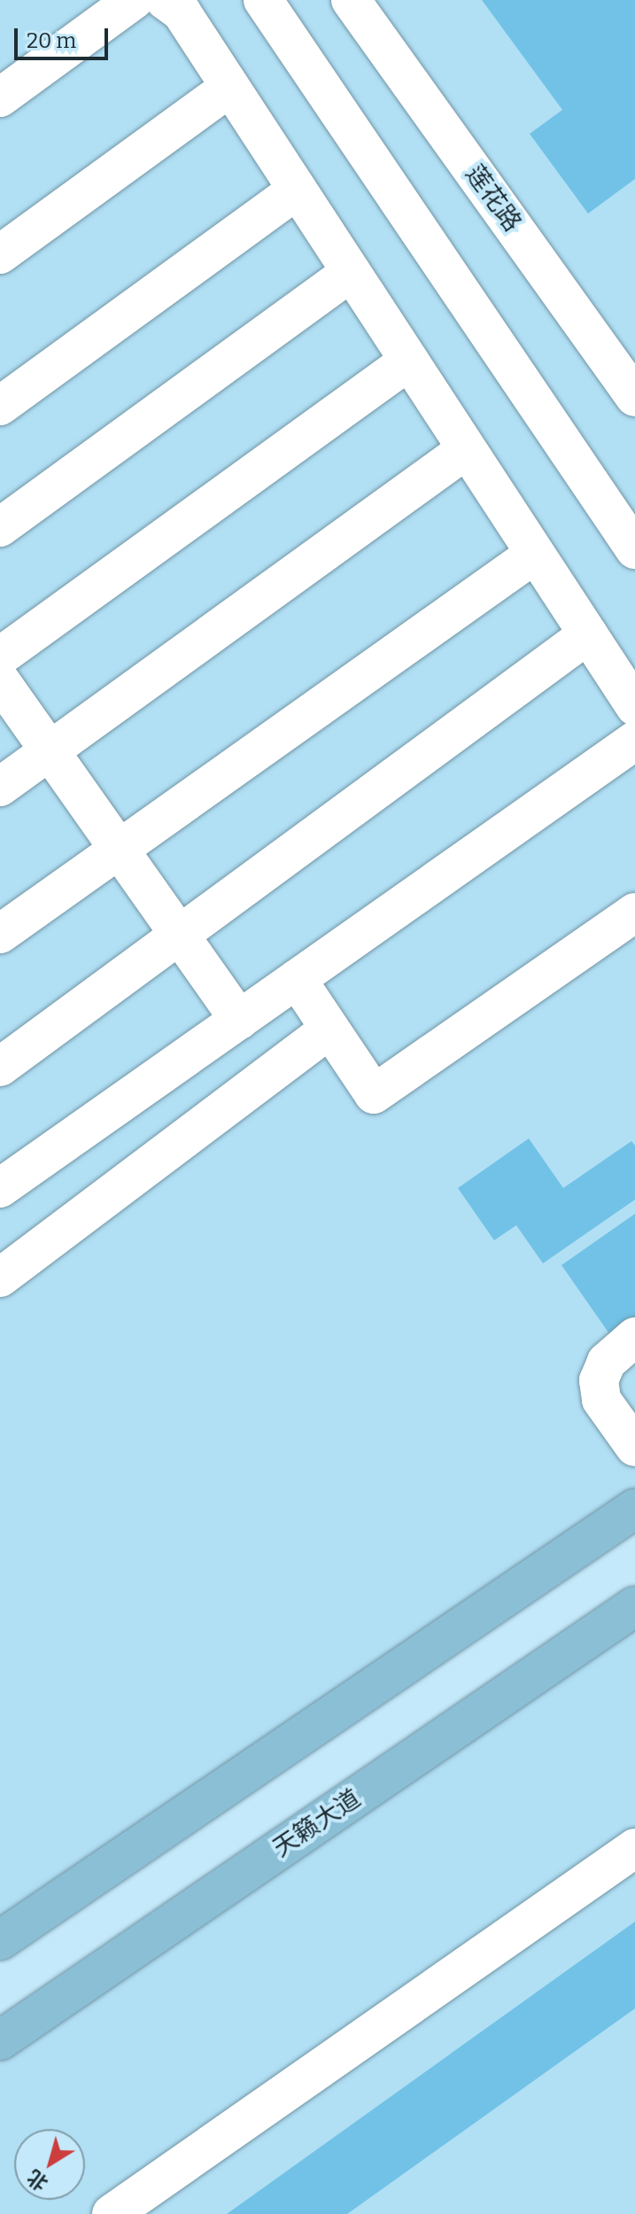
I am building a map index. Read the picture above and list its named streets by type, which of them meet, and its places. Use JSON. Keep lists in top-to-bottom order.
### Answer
{
  "streets": {
    "main road": ["天籁大道"],
    "street": ["莲花路"]
  },
  "scale_bar": "20 m",
  "north": "bottom left"
}
